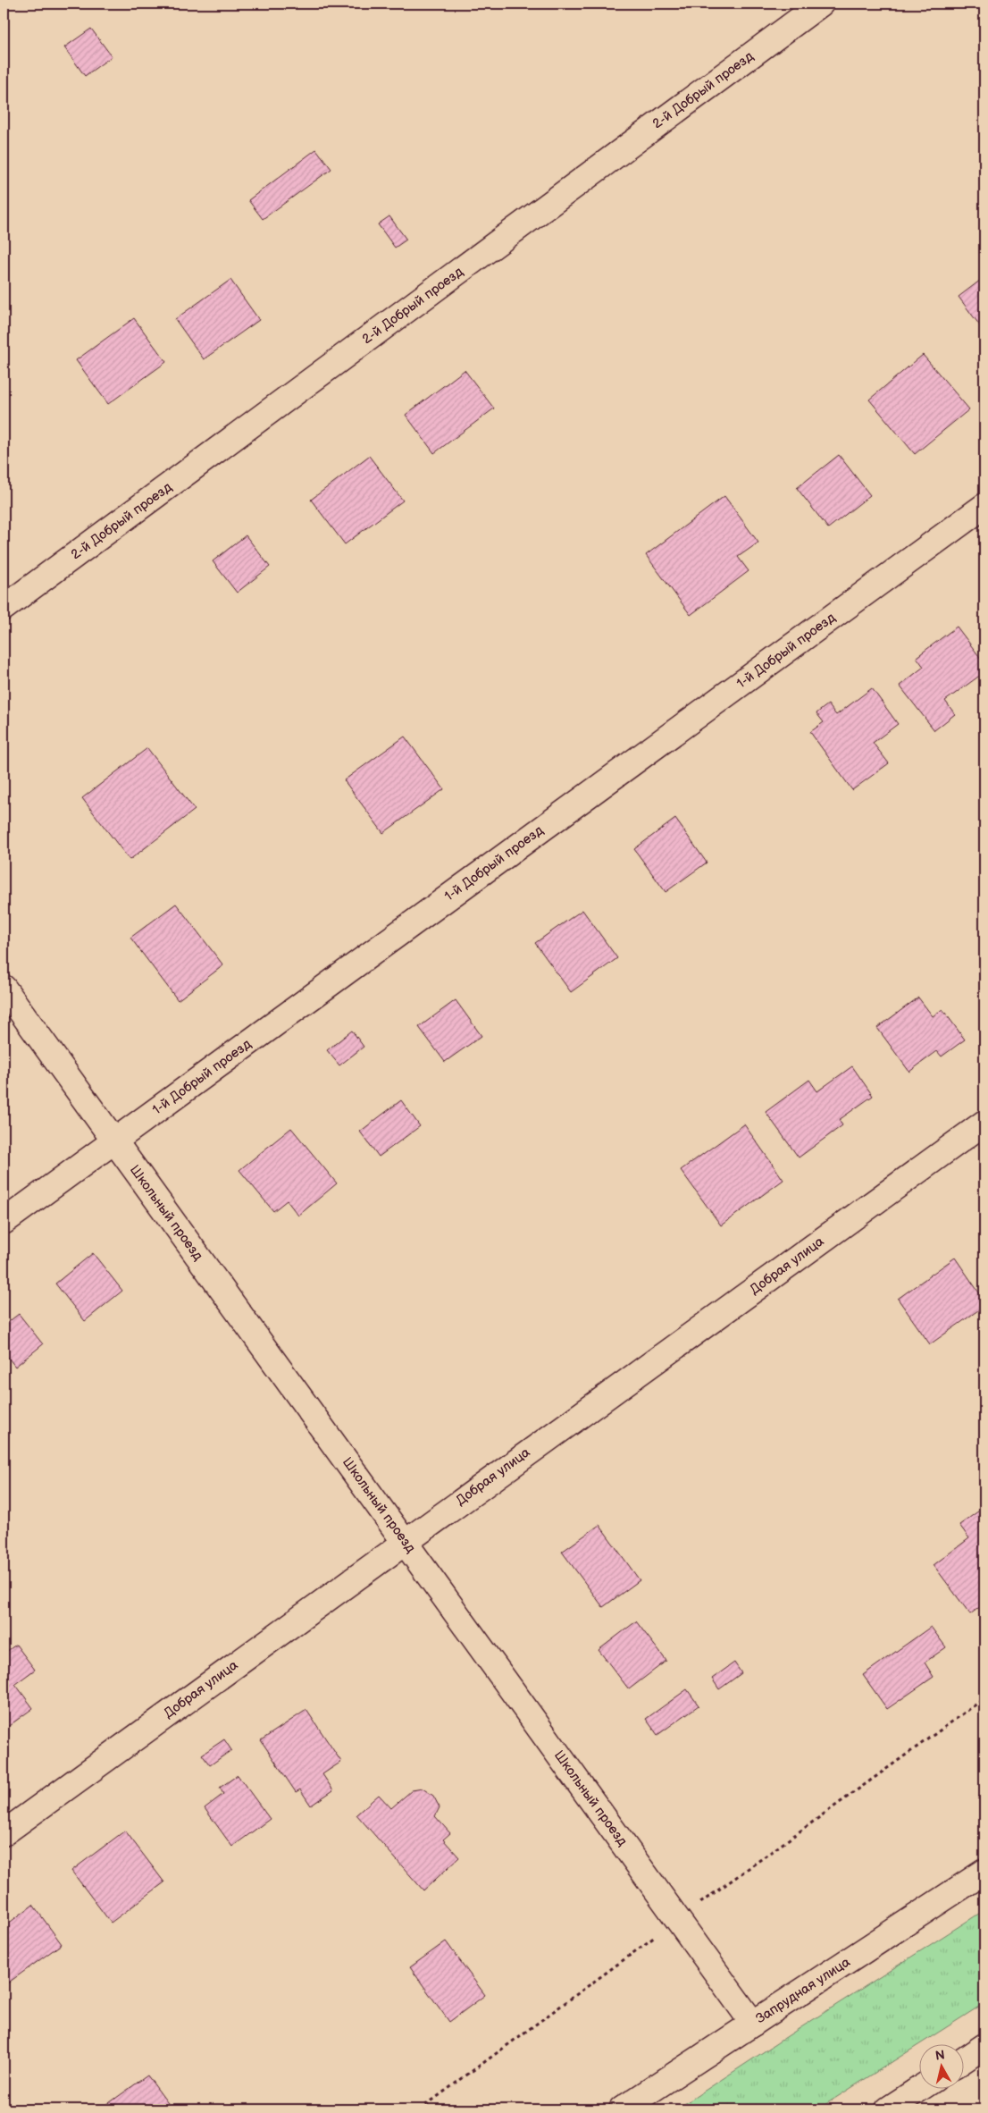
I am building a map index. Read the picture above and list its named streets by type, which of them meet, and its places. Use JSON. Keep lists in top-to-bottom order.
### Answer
{
  "streets": {
    "street": [
      "2-й Добрый проезд",
      "1-й Добрый проезд",
      "Школьный проезд",
      "Добрая улица",
      "Запрудная улица"
    ]
  },
  "crossings": [
    ["1-й Добрый проезд", "Школьный проезд"],
    ["Школьный проезд", "Добрая улица"],
    ["Школьный проезд", "Запрудная улица"]
  ],
  "north": "top"
}
